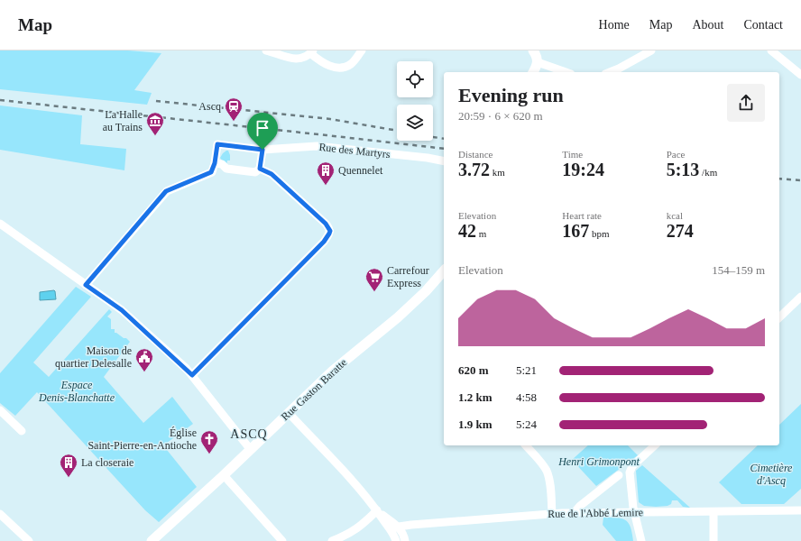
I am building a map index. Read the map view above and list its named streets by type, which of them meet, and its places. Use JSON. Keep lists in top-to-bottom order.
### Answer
{
  "streets": {
    "street": ["Rue des Martyrs", "Rue Gaston Baratte", "Rue de l'Abbé Lemire"]
  },
  "districts": ["ASCQ"],
  "parks": ["Espace Denis-Blanchatte", "Henri Grimonpont", "Cimetière d'Ascq"],
  "places": {
    "station": ["Ascq"],
    "museum": ["La Halle au Trains"],
    "building": ["Quennelet", "La closeraie"],
    "supermarket": ["Carrefour Express"],
    "public building": ["Maison de quartier Delesalle"],
    "church": ["Église Saint-Pierre-en-Antioche"]
  },
  "page": {
    "header": "Map",
    "nav": [
      "Home",
      "Map",
      "About",
      "Contact"
    ],
    "heading": ["Evening run", "20:59 · 6 × 620 m"],
    "stats": [
      ["Distance", "3.72 km"],
      ["Time", "19:24"],
      ["Pace", "5:13 /km"],
      ["Elevation", "42 m"],
      ["Heart rate", "167 bpm"],
      ["kcal", "274"]
    ],
    "chart": ["Elevation", "154–159 m"],
    "list": [
      {
        "name": "620 m",
        "note": "5:21"
      },
      {
        "name": "1.2 km",
        "note": "4:58"
      },
      {
        "name": "1.9 km",
        "note": "5:24"
      }
    ]
  }
}
